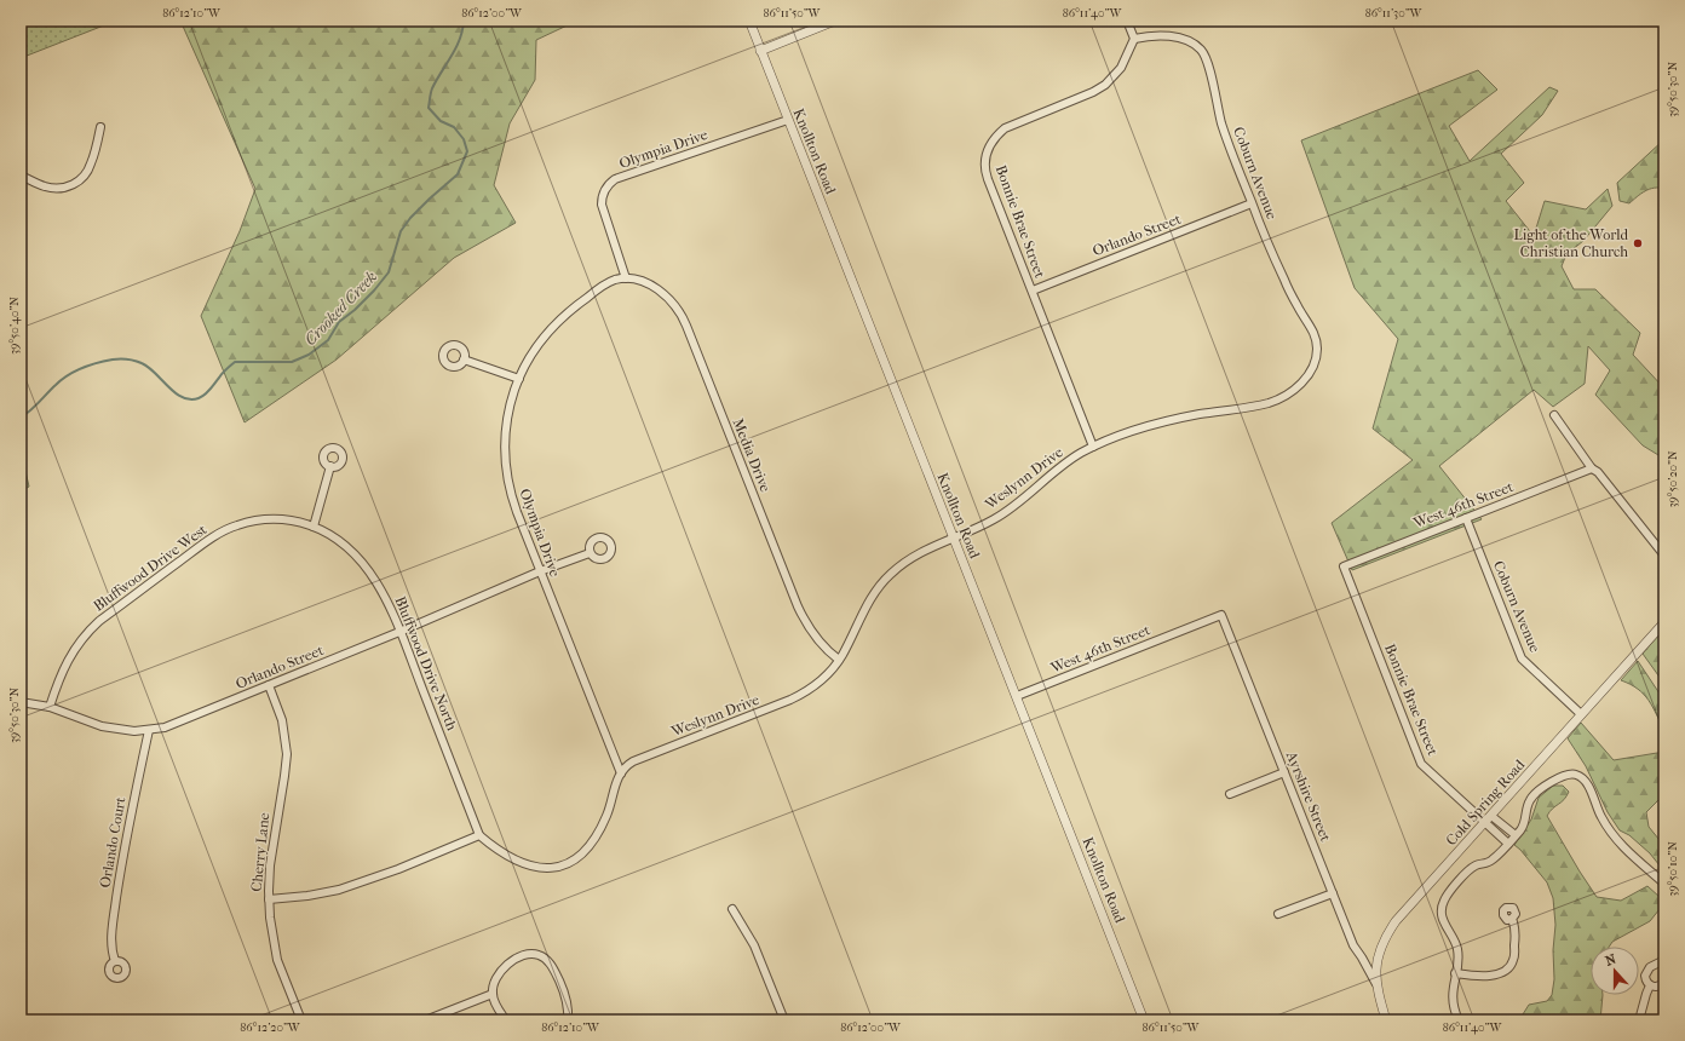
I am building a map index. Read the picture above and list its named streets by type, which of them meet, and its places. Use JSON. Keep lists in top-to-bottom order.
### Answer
{
  "streets": {
    "street": [
      "Olympia Drive",
      "Knollton Road",
      "Coburn Avenue",
      "Bonnie Brae Street",
      "Orlando Street",
      "Media Drive",
      "Weslynn Drive",
      "West 46th Street",
      "Bluffwood Drive West",
      "Bluffwood Drive North",
      "Ayrshire Street",
      "Cold Spring Road",
      "Orlando Court",
      "Cherry Lane"
    ]
  },
  "crossings": [
    ["Olympia Drive", "Knollton Road"],
    ["Olympia Drive", "Orlando Street"],
    ["Olympia Drive", "Media Drive"],
    ["Olympia Drive", "Weslynn Drive"],
    ["Knollton Road", "Weslynn Drive"],
    ["Knollton Road", "West 46th Street"],
    ["Coburn Avenue", "Bonnie Brae Street"],
    ["Coburn Avenue", "Orlando Street"],
    ["Coburn Avenue", "Weslynn Drive"],
    ["Coburn Avenue", "West 46th Street"],
    ["Coburn Avenue", "Cold Spring Road"],
    ["Bonnie Brae Street", "Orlando Street"],
    ["Bonnie Brae Street", "Weslynn Drive"],
    ["Bonnie Brae Street", "West 46th Street"],
    ["Bonnie Brae Street", "Cold Spring Road"],
    ["Orlando Street", "Bluffwood Drive West"],
    ["Orlando Street", "Bluffwood Drive North"],
    ["Orlando Street", "Orlando Court"],
    ["Orlando Street", "Cherry Lane"],
    ["Media Drive", "Weslynn Drive"],
    ["West 46th Street", "Ayrshire Street"],
    ["Bluffwood Drive West", "Bluffwood Drive North"],
    ["Ayrshire Street", "Cold Spring Road"]
  ],
  "water": ["Crooked Creek"],
  "places": ["Light of the World Christian Church"],
  "north": "top",
  "coordinates": [
    "86°12'10\"W",
    "86°12'00\"W",
    "86°11'50\"W",
    "86°11'40\"W",
    "86°11'30\"W",
    "39°50'30\"N",
    "39°50'40\"N",
    "39°50'20\"N",
    "39°50'10\"N",
    "86°12'20\"W"
  ]
}
